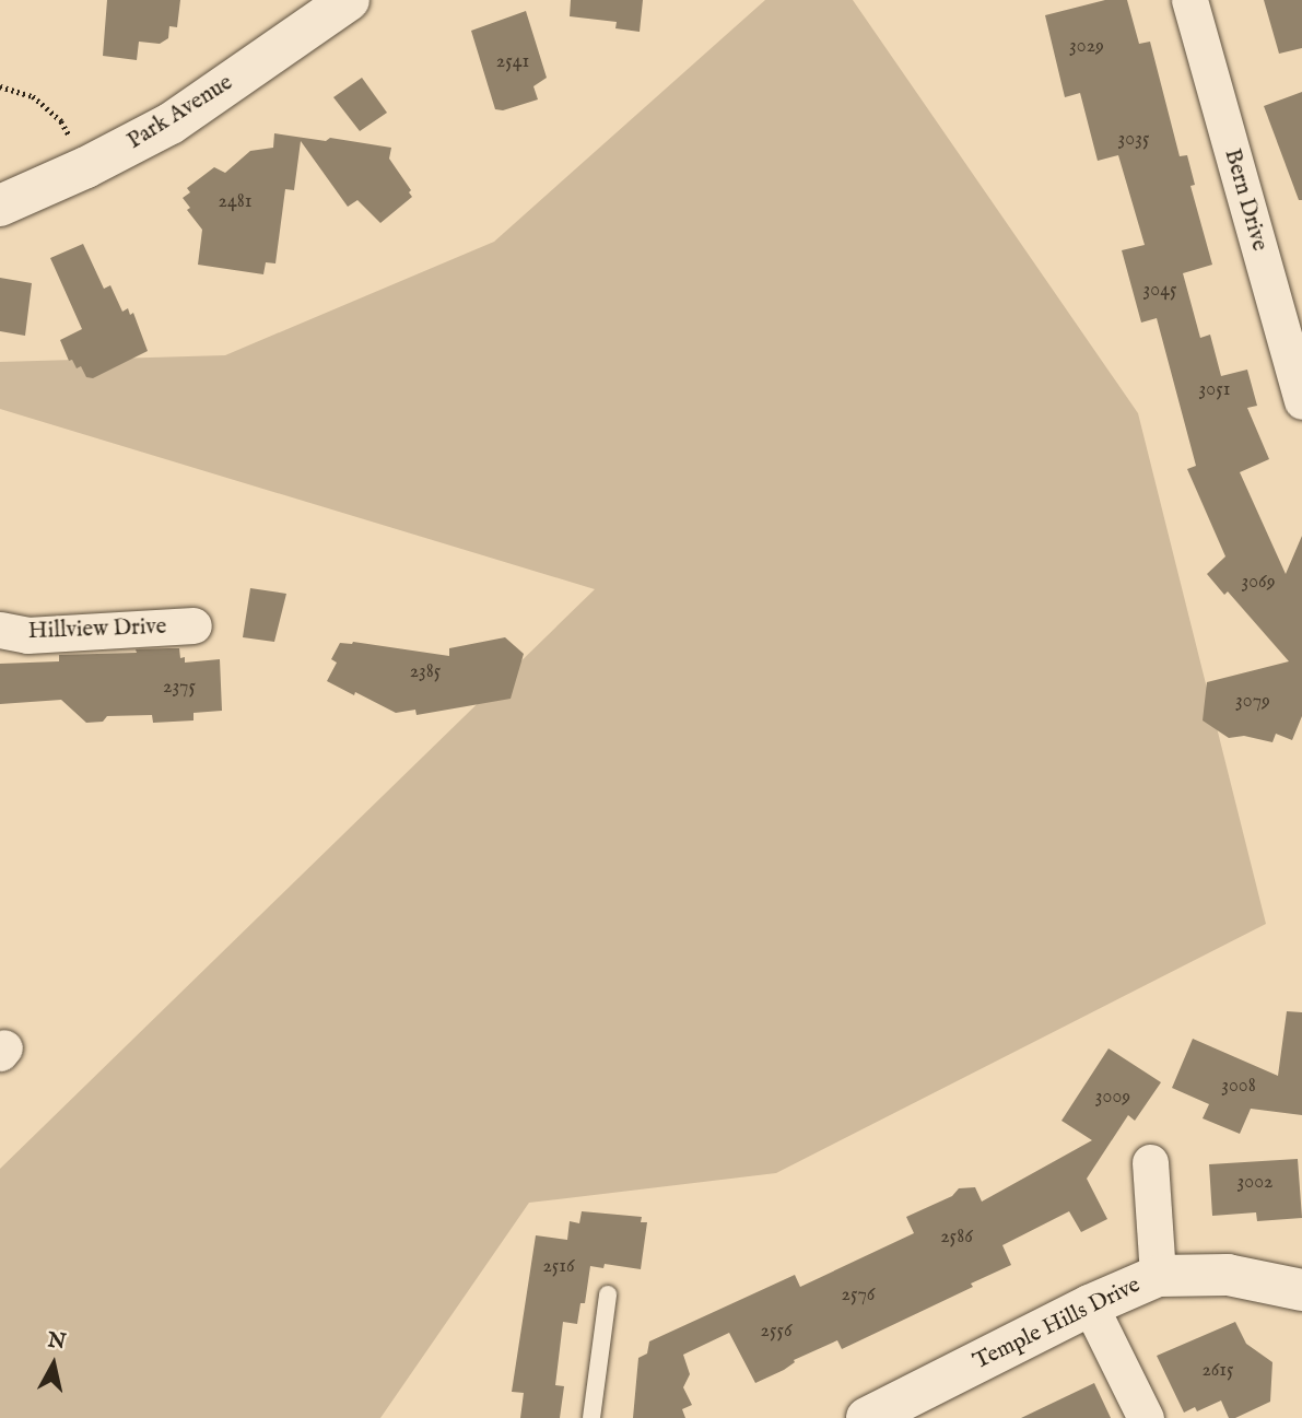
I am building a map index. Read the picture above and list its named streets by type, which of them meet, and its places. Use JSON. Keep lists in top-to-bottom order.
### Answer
{
  "streets": {
    "street": [
      "Park Avenue",
      "Bern Drive",
      "Hillview Drive",
      "Temple Hills Drive"
    ]
  },
  "house_numbers": [
    "3029",
    "2541",
    "3035",
    "2481",
    "3045",
    "3051",
    "3069",
    "2385",
    "2375",
    "3079",
    "3008",
    "3009",
    "3002",
    "2586",
    "2516",
    "2576",
    "2556",
    "2615"
  ],
  "north": "top"
}
